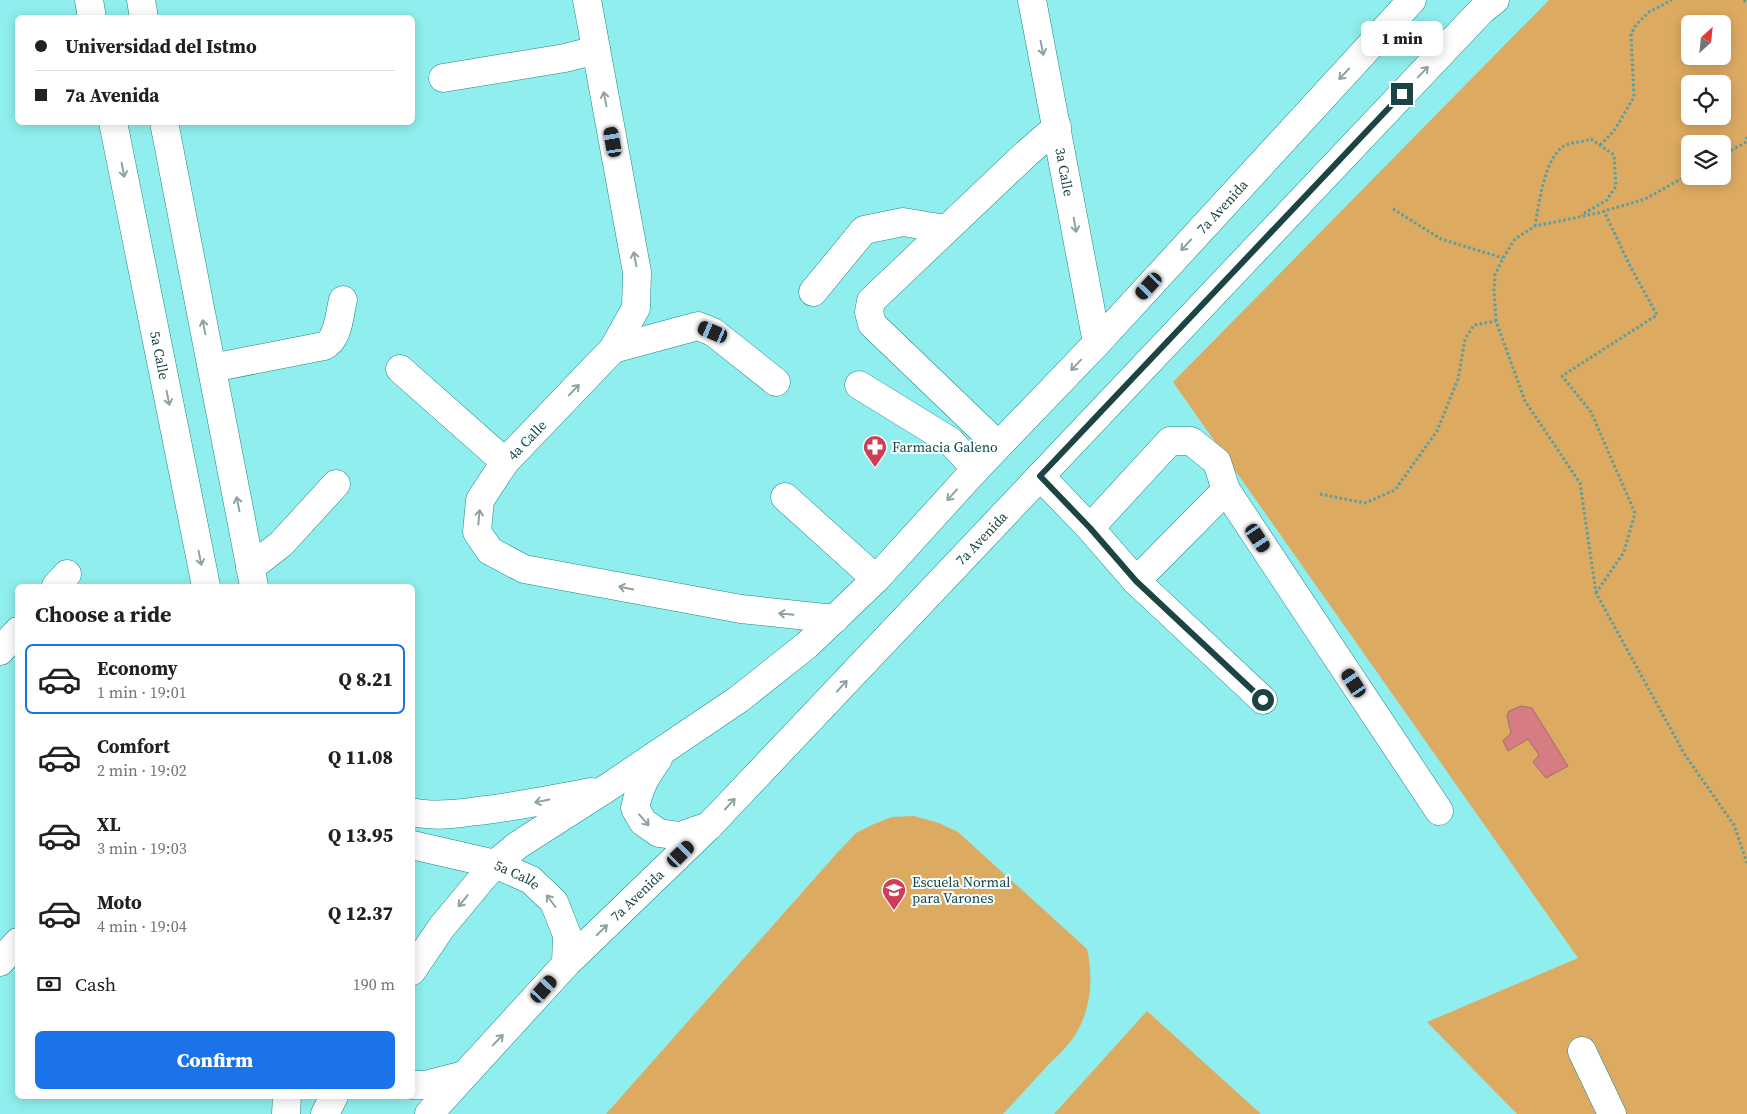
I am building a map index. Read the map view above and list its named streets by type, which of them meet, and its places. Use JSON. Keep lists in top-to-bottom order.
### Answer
{
  "streets": {
    "main road": [
      "3a Calle",
      "7a Avenida",
      "5a Calle",
      "4a Calle"
    ]
  },
  "crossings": [
    ["3a Calle", "7a Avenida"],
    ["7a Avenida", "5a Calle"],
    ["7a Avenida", "4a Calle"]
  ],
  "one_way": ["3a Calle"],
  "places": {
    "pharmacy": ["Farmacia Galeno"],
    "school or university": ["Escuela Normal para Varones"]
  },
  "north": "top right",
  "page": {
    "banner": ["Universidad del Istmo", "7a Avenida"],
    "bubble": "1 min",
    "heading": "Choose a ride",
    "list": [
      {
        "name": "Economy",
        "note": "1 min · 19:01",
        "value": "Q 8.21"
      },
      {
        "name": "Comfort",
        "note": "2 min · 19:02",
        "value": "Q 11.08"
      },
      {
        "name": "XL",
        "note": "3 min · 19:03",
        "value": "Q 13.95"
      },
      {
        "name": "Moto",
        "note": "4 min · 19:04",
        "value": "Q 12.37"
      }
    ],
    "pay": ["Cash", "190 m"],
    "buttons": "Confirm"
  }
}
